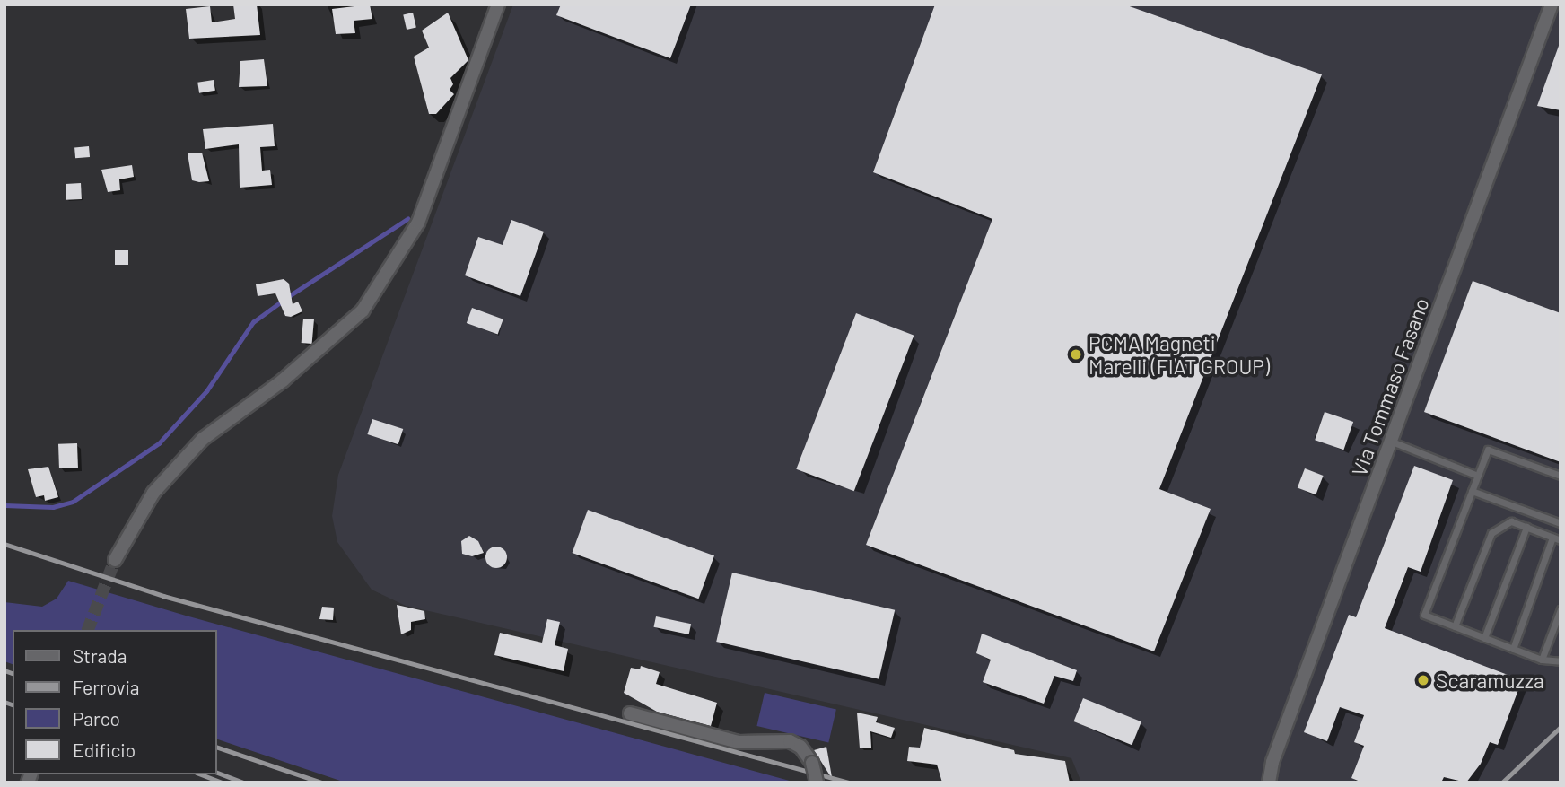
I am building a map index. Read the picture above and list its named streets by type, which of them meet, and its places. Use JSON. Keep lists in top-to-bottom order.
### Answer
{
  "streets": {
    "street": ["Via Tommaso Fasano"]
  },
  "places": ["PCMA Magneti Marelli (FIAT GROUP)", "Scaramuzza"],
  "legend": [
    "Strada",
    "Ferrovia",
    "Parco",
    "Edificio"
  ]
}
